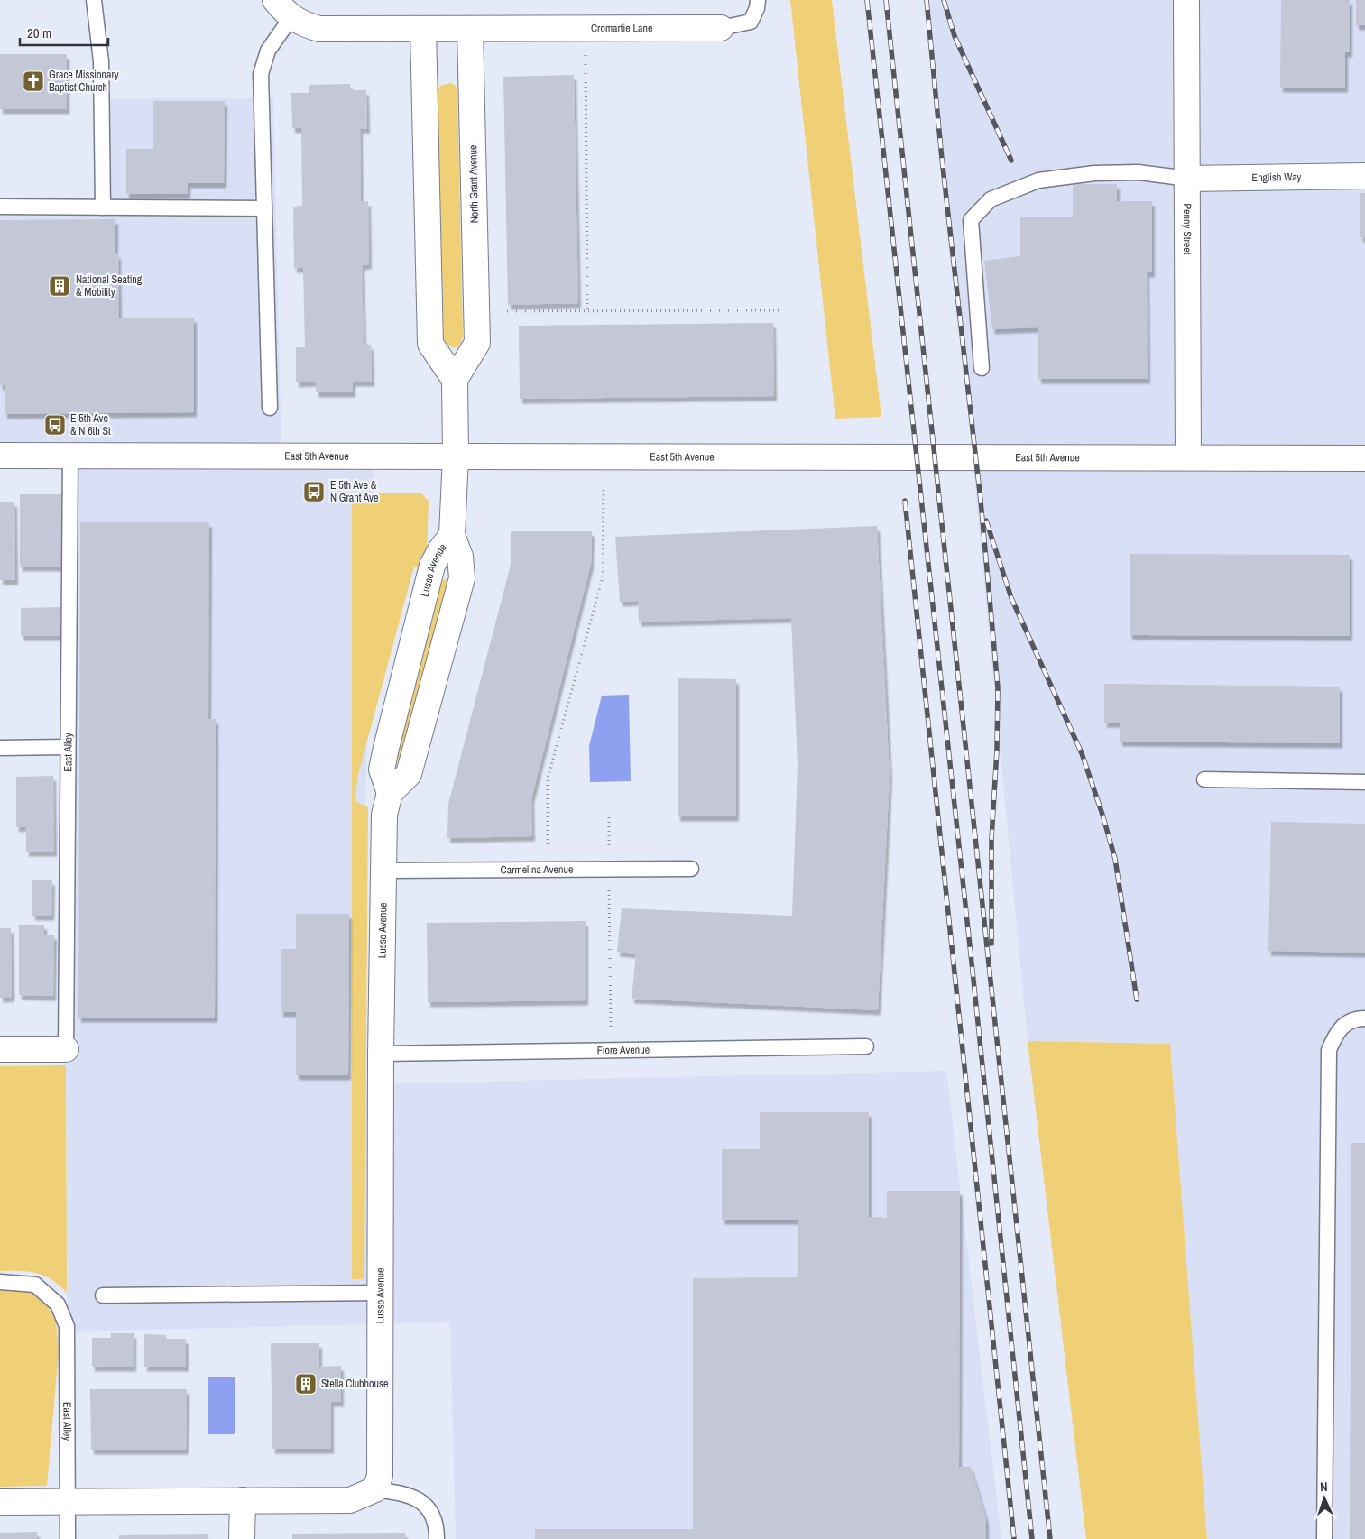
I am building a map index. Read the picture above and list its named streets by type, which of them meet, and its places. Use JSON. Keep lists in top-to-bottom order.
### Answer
{
  "streets": {
    "street": [
      "Cromartie Lane",
      "English Way",
      "North Grant Avenue",
      "Penny Street",
      "East 5th Avenue",
      "Lusso Avenue"
    ],
    "lane": ["East Alley", "Carmelina Avenue", "Fiore Avenue"]
  },
  "crossings": [
    ["Cromartie Lane", "North Grant Avenue"],
    ["English Way", "Penny Street"],
    ["Penny Street", "East 5th Avenue"],
    ["East 5th Avenue", "Lusso Avenue"],
    ["East 5th Avenue", "East Alley"],
    ["Lusso Avenue", "Carmelina Avenue"],
    ["Lusso Avenue", "Fiore Avenue"]
  ],
  "places": {
    "church": ["Grace Missionary Baptist Church"],
    "building": ["National Seating & Mobility", "Stella Clubhouse"],
    "bus stop": ["E 5th Ave & N 6th St", "E 5th Ave & N Grant Ave"]
  },
  "scale_bar": "20 m",
  "north": "top"
}
